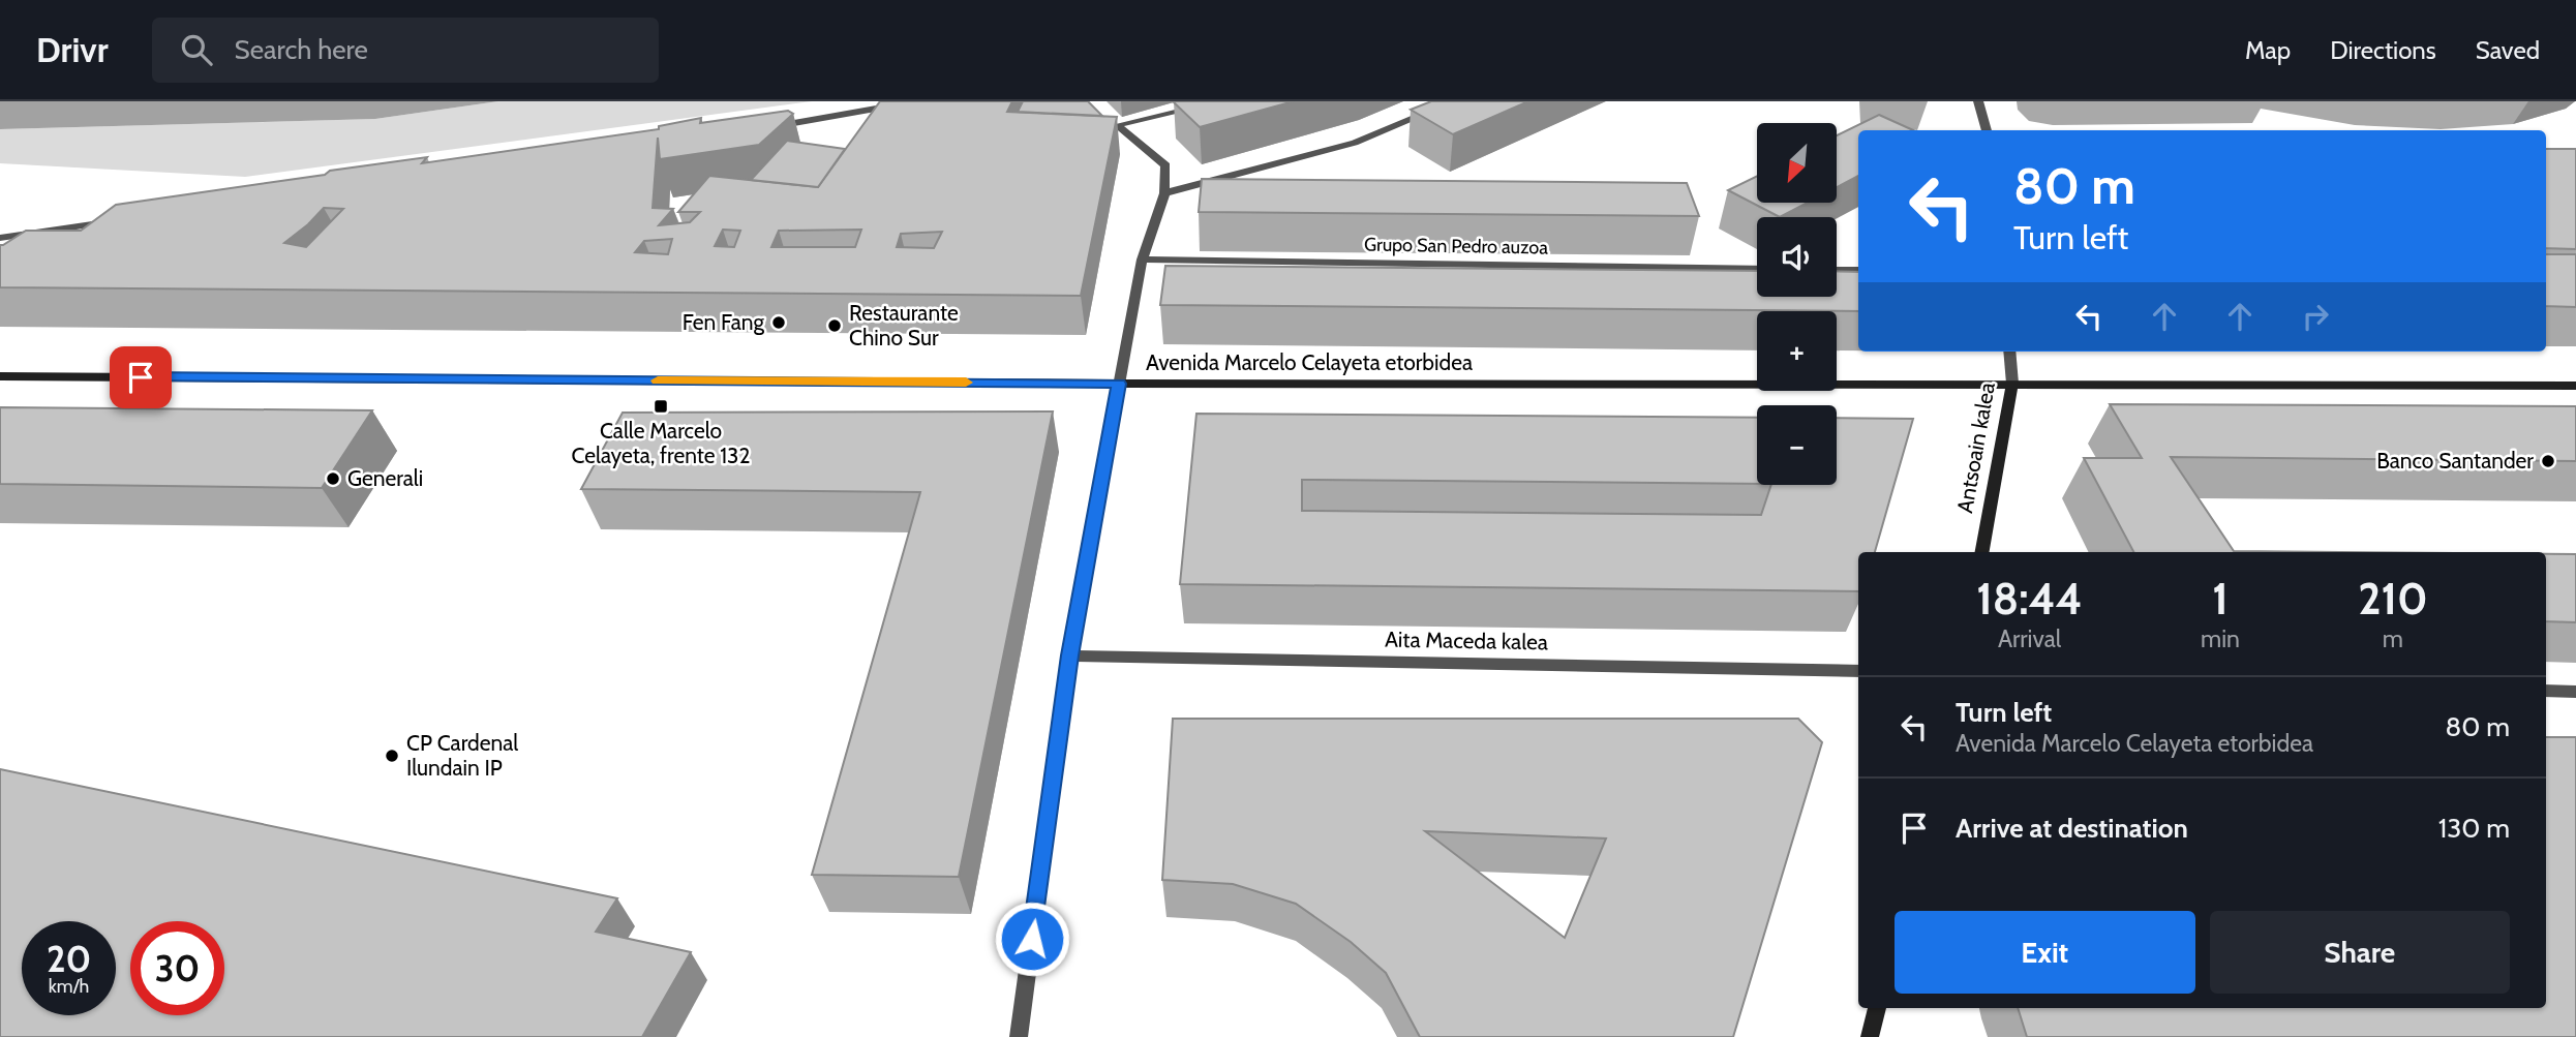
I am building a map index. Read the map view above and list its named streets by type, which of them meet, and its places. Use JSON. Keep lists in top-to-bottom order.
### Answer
{
  "streets": {
    "main road": ["Avenida Marcelo Celayeta etorbidea", "Antsoain kalea"],
    "street": ["Grupo San Pedro auzoa", "Aita Maceda kalea"]
  },
  "crossings": [
    ["Avenida Marcelo Celayeta etorbidea", "Antsoain kalea"]
  ],
  "places": {
    "other": [
      "Fen Fang",
      "Restaurante Chino Sur",
      "Banco Santander",
      "Generali",
      "CP Cardenal Ilundain IP"
    ],
    "transit": ["Calle Marcelo Celayeta, frente 132"]
  },
  "north": "bottom left",
  "page": {
    "header": "Drivr",
    "search": "Search here",
    "nav": ["Map", "Directions", "Saved"],
    "map_buttons": ["+", "−"],
    "turn": ["80 m", "Turn left"],
    "eta": [
      "18:44",
      "Arrival",
      "1",
      "min",
      "210",
      "m"
    ],
    "list": [
      {
        "name": "Turn left",
        "note": "Avenida Marcelo Celayeta etorbidea",
        "value": "80 m"
      },
      {
        "name": "Arrive at destination",
        "value": "130 m"
      }
    ],
    "buttons": ["Exit", "Share"],
    "speed": "20 km/h",
    "limit": "30"
  }
}
